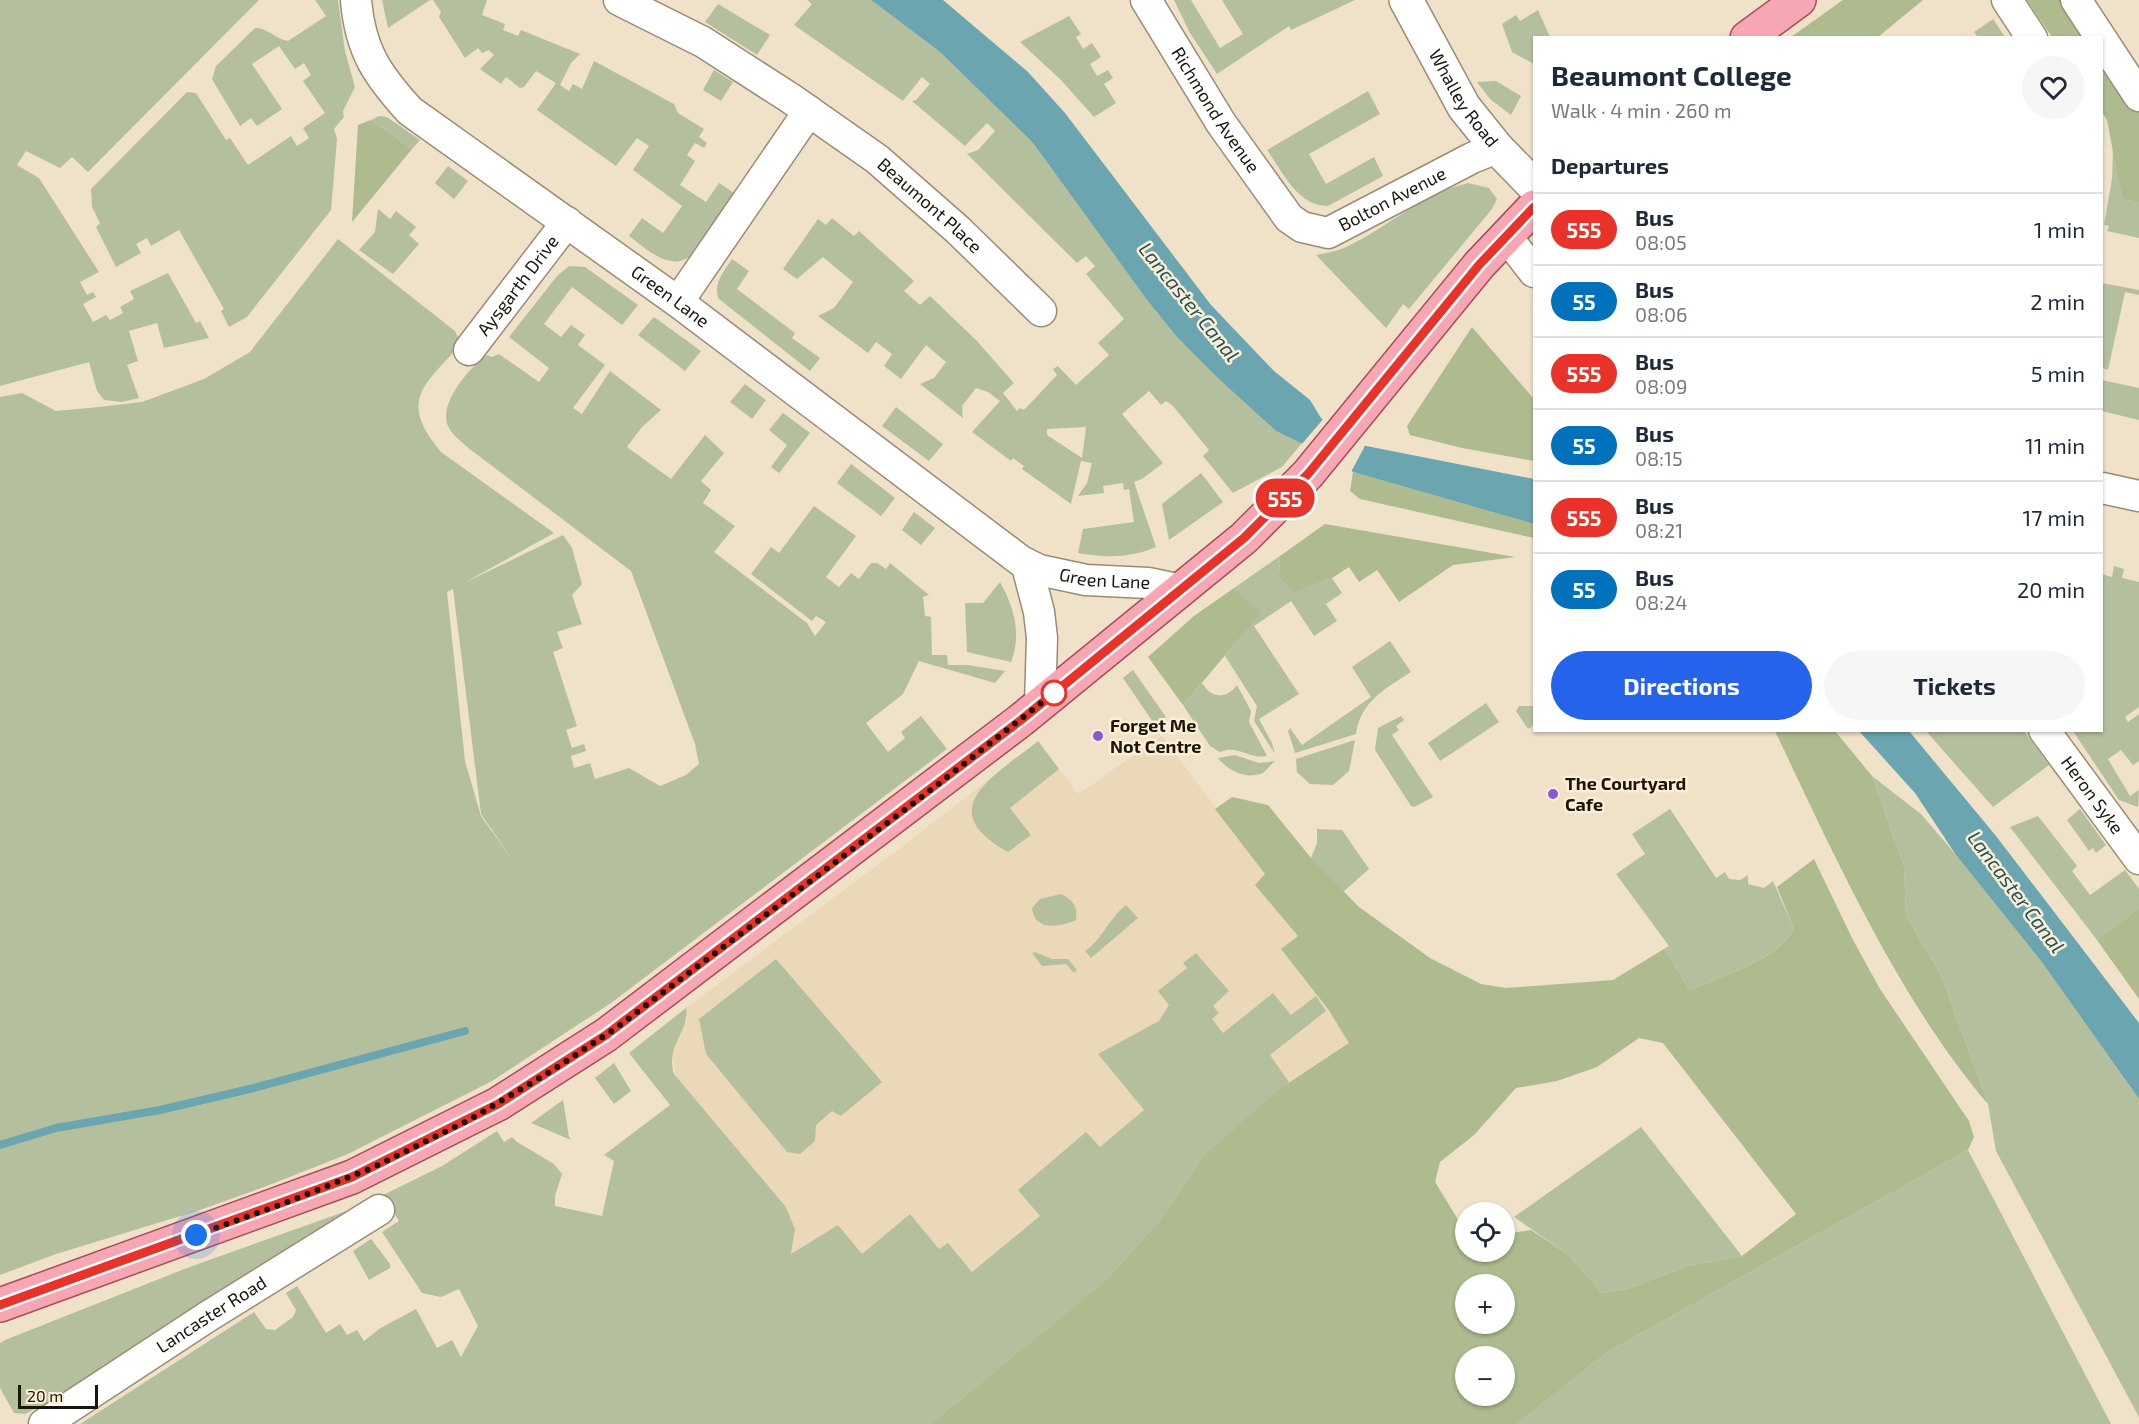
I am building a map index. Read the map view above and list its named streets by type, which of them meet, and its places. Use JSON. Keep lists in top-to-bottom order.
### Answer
{
  "streets": {
    "street": [
      "Whalley Road",
      "Richmond Avenue",
      "Bolton Avenue",
      "Beaumont Place",
      "Aysgarth Drive",
      "Green Lane",
      "Heron Syke",
      "Lancaster Road"
    ]
  },
  "crossings": [
    ["Whalley Road", "Bolton Avenue"],
    ["Richmond Avenue", "Bolton Avenue"],
    ["Aysgarth Drive", "Green Lane"]
  ],
  "water": ["Lancaster Canal"],
  "places": ["Forget Me Not Centre", "The Courtyard Cafe"],
  "lines": ["bus line 555"],
  "scale_bar": "20 m",
  "page": {
    "on_map": "555",
    "heading": [
      ["Beaumont College", "Walk · 4 min · 260 m"],
      "Departures"
    ],
    "list": [
      {
        "mark": "555",
        "name": "Bus",
        "note": "08:05",
        "value": "1 min"
      },
      {
        "mark": "55",
        "name": "Bus",
        "note": "08:06",
        "value": "2 min"
      },
      {
        "mark": "555",
        "name": "Bus",
        "note": "08:09",
        "value": "5 min"
      },
      {
        "mark": "55",
        "name": "Bus",
        "note": "08:15",
        "value": "11 min"
      },
      {
        "mark": "555",
        "name": "Bus",
        "note": "08:21",
        "value": "17 min"
      },
      {
        "mark": "55",
        "name": "Bus",
        "note": "08:24",
        "value": "20 min"
      }
    ],
    "buttons": ["Directions", "Tickets"],
    "map_buttons": ["+", "−"],
    "scale": "20 m"
  }
}
